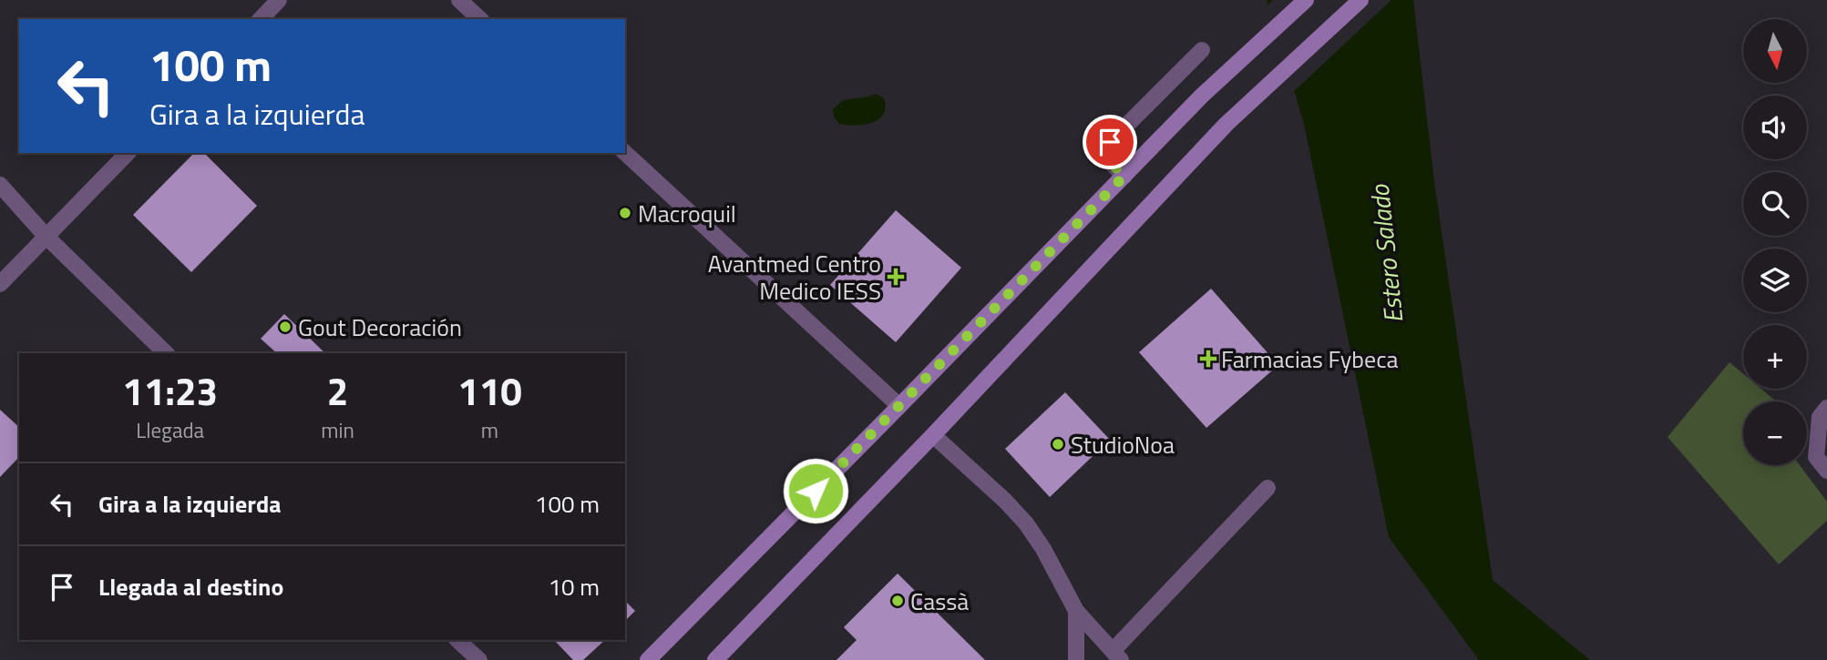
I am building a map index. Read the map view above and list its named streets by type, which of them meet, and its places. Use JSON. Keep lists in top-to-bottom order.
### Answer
{
  "water": ["Estero Salado"],
  "places": {
    "other": [
      "Macroquil",
      "Gout Decoración",
      "StudioNoa",
      "Cassà"
    ],
    "health": ["Avantmed Centro Medico IESS", "Farmacias Fybeca"]
  },
  "north": "bottom",
  "page": {
    "map_buttons": ["+", "−"],
    "turn": ["100 m", "Gira a la izquierda"],
    "eta": [
      "11:23",
      "Llegada",
      "2",
      "min",
      "110",
      "m"
    ],
    "list": [
      {
        "name": "Gira a la izquierda",
        "value": "100 m"
      },
      {
        "name": "Llegada al destino",
        "value": "10 m"
      }
    ]
  }
}
